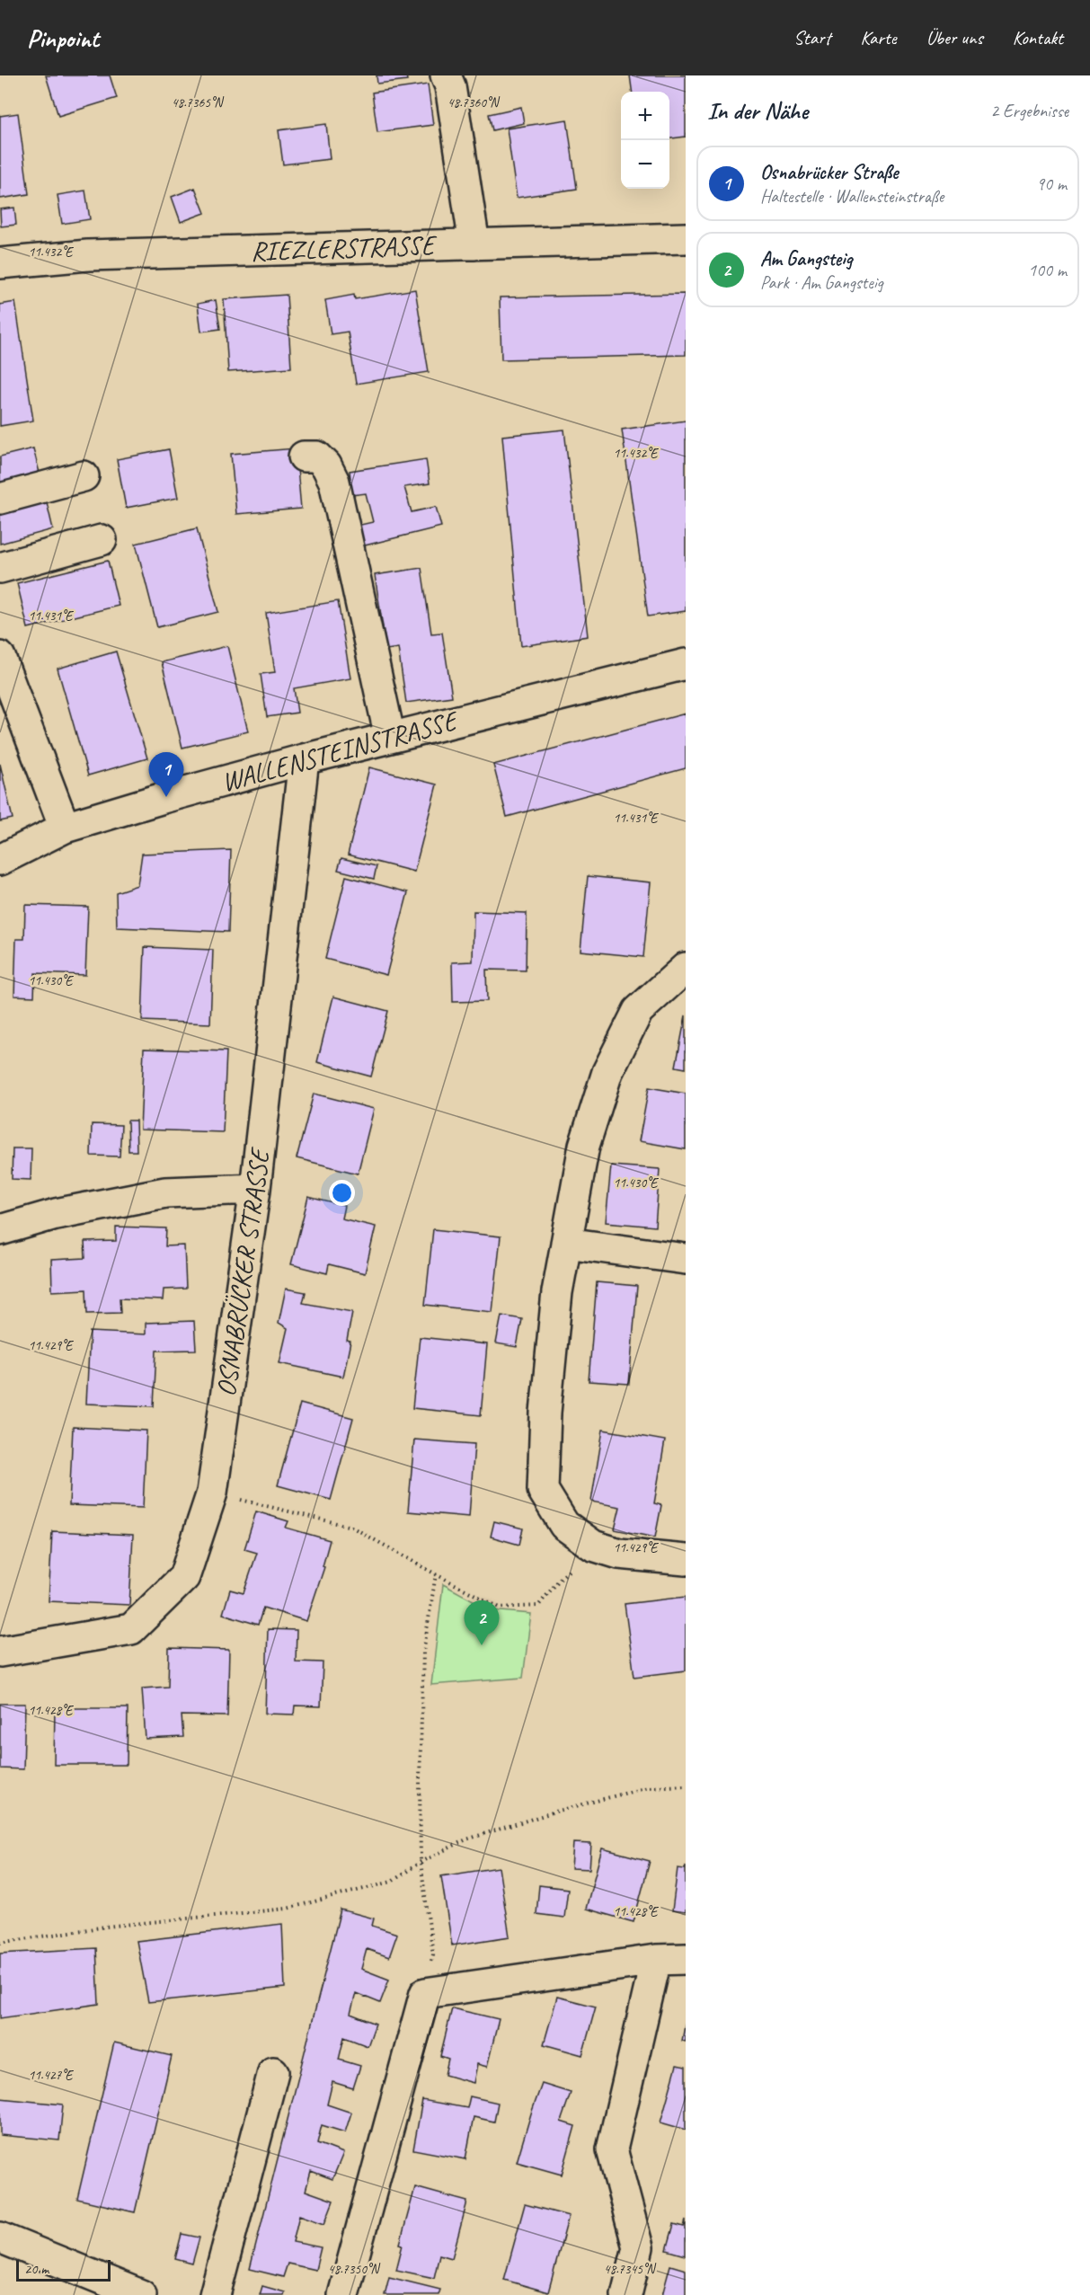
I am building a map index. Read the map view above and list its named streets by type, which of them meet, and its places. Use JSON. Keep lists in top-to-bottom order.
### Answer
{
  "streets": {
    "street": ["RIEZLERSTRASSE", "WALLENSTEINSTRASSE", "OSNABRÜCKER STRASSE"]
  },
  "crossings": [
    ["WALLENSTEINSTRASSE", "OSNABRÜCKER STRASSE"]
  ],
  "scale_bar": "20 m",
  "page": {
    "header": "Pinpoint",
    "nav": [
      "Start",
      "Karte",
      "Über uns",
      "Kontakt"
    ],
    "heading": ["In der Nähe", "2 Ergebnisse"],
    "map_buttons": ["+", "−"],
    "list": [
      {
        "mark": "1",
        "name": "Osnabrücker Straße",
        "note": "Haltestelle · Wallensteinstraße",
        "value": "90 m"
      },
      {
        "mark": "2",
        "name": "Am Gangsteig",
        "note": "Park · Am Gangsteig",
        "value": "100 m"
      }
    ],
    "pins": ["1", "2"],
    "scale": "20 m"
  },
  "coordinates": [
    "48.7365°N",
    "48.7360°N",
    "11.432°E",
    "11.431°E",
    "11.430°E",
    "11.429°E",
    "11.428°E",
    "11.427°E",
    "48.7350°N",
    "48.7345°N"
  ]
}
